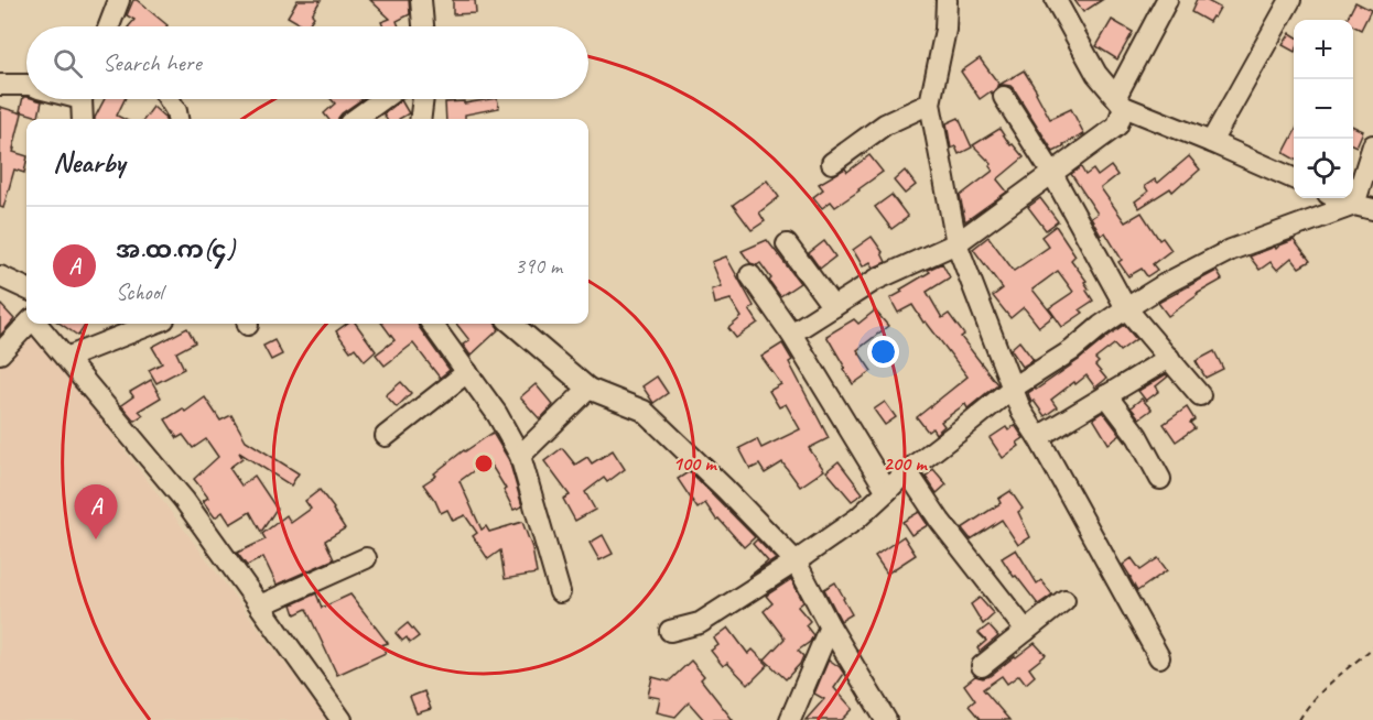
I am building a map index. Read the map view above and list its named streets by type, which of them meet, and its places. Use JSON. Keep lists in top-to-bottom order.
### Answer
{
  "page": {
    "map_buttons": ["+", "−"],
    "search": "Search here",
    "heading": "Nearby",
    "list": [
      {
        "mark": "A",
        "name": "အ.ထ.က(၄)",
        "note": "School",
        "value": "390 m"
      }
    ],
    "pins": "A"
  },
  "rings": ["100 m", "200 m"]
}
